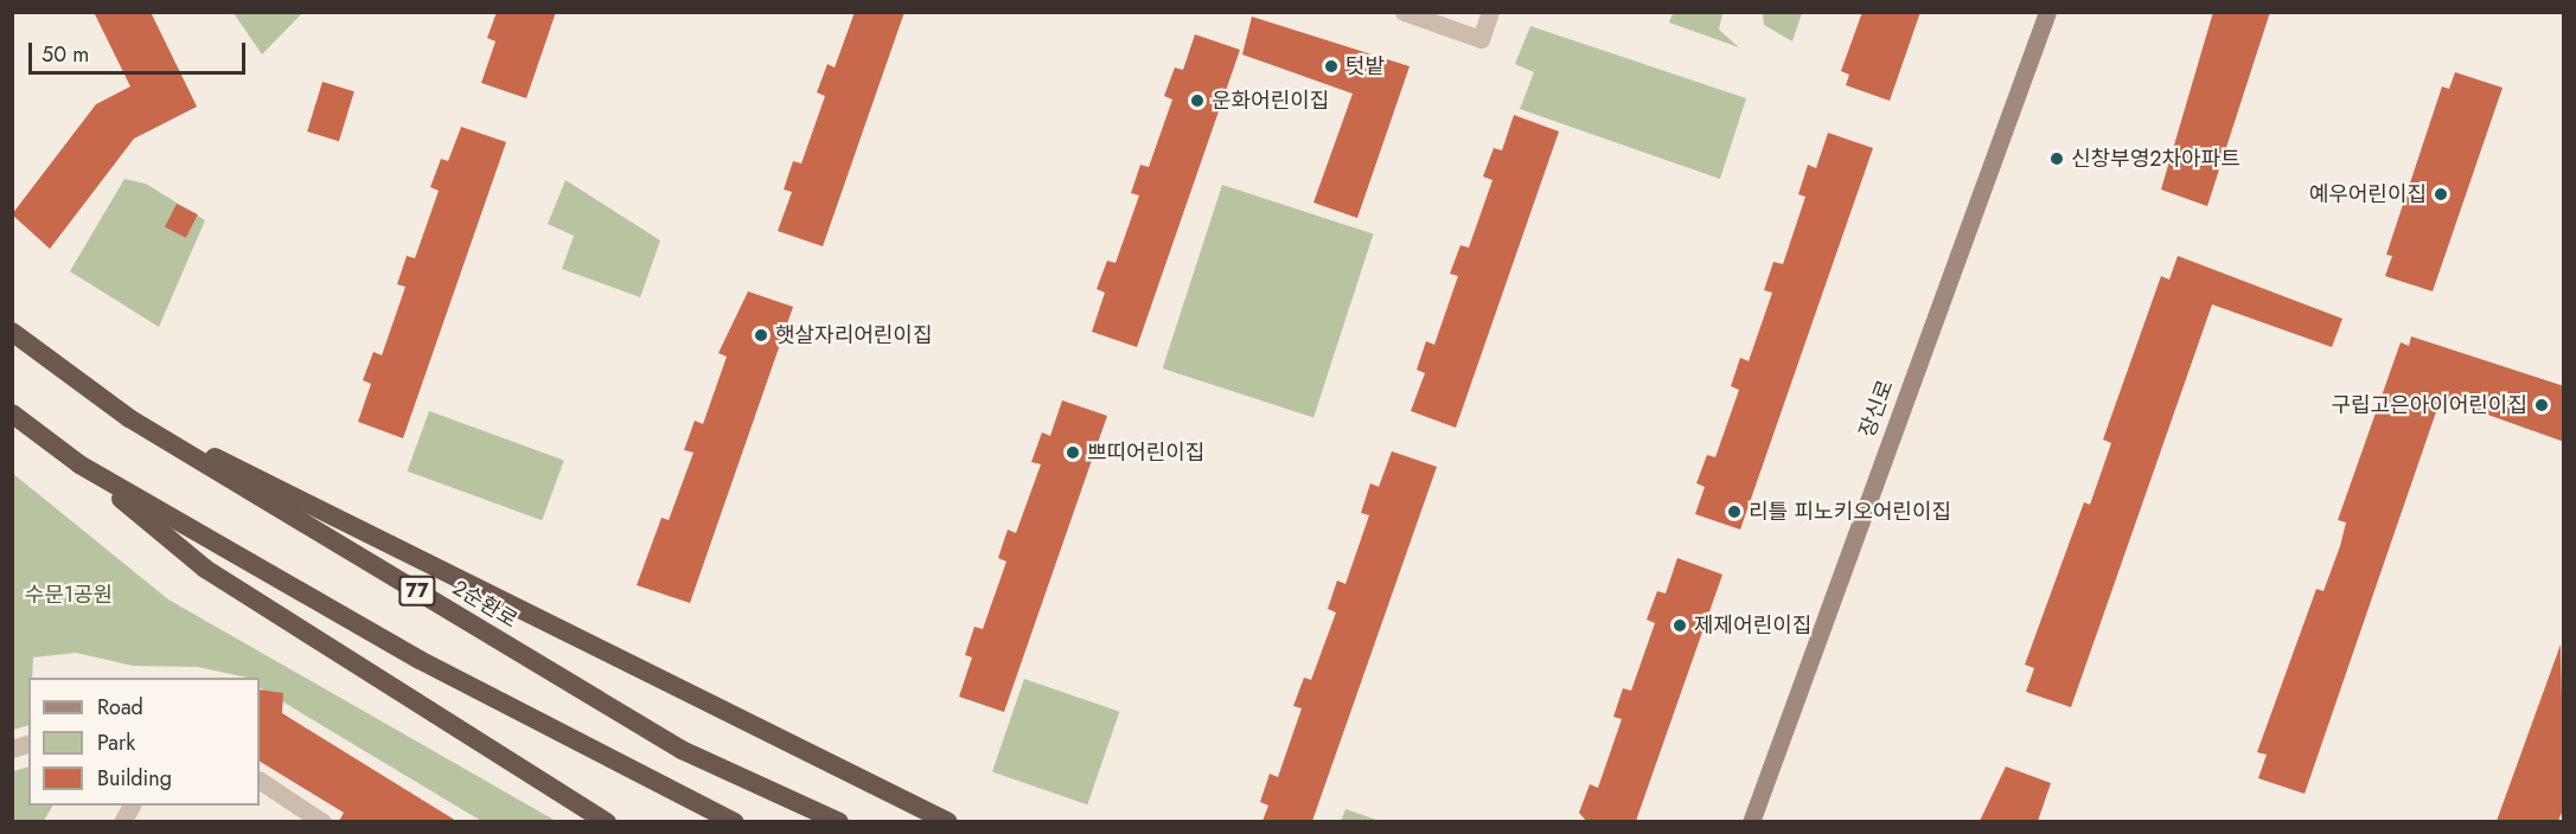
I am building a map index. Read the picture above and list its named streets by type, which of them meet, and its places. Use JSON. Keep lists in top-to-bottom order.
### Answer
{
  "streets": {
    "highway": ["77", "2순환로"],
    "main road": ["장신로"]
  },
  "parks": ["수문1공원"],
  "places": [
    "텃밭",
    "운화어린이집",
    "신창부영2차아파트",
    "예우어린이집",
    "햇살자리어린이집",
    "구립고은아이어린이집",
    "쁘띠어린이집",
    "리틀 피노키오어린이집",
    "제제어린이집"
  ],
  "legend": ["Road", "Park", "Building"],
  "scale_bar": "50 m"
}
